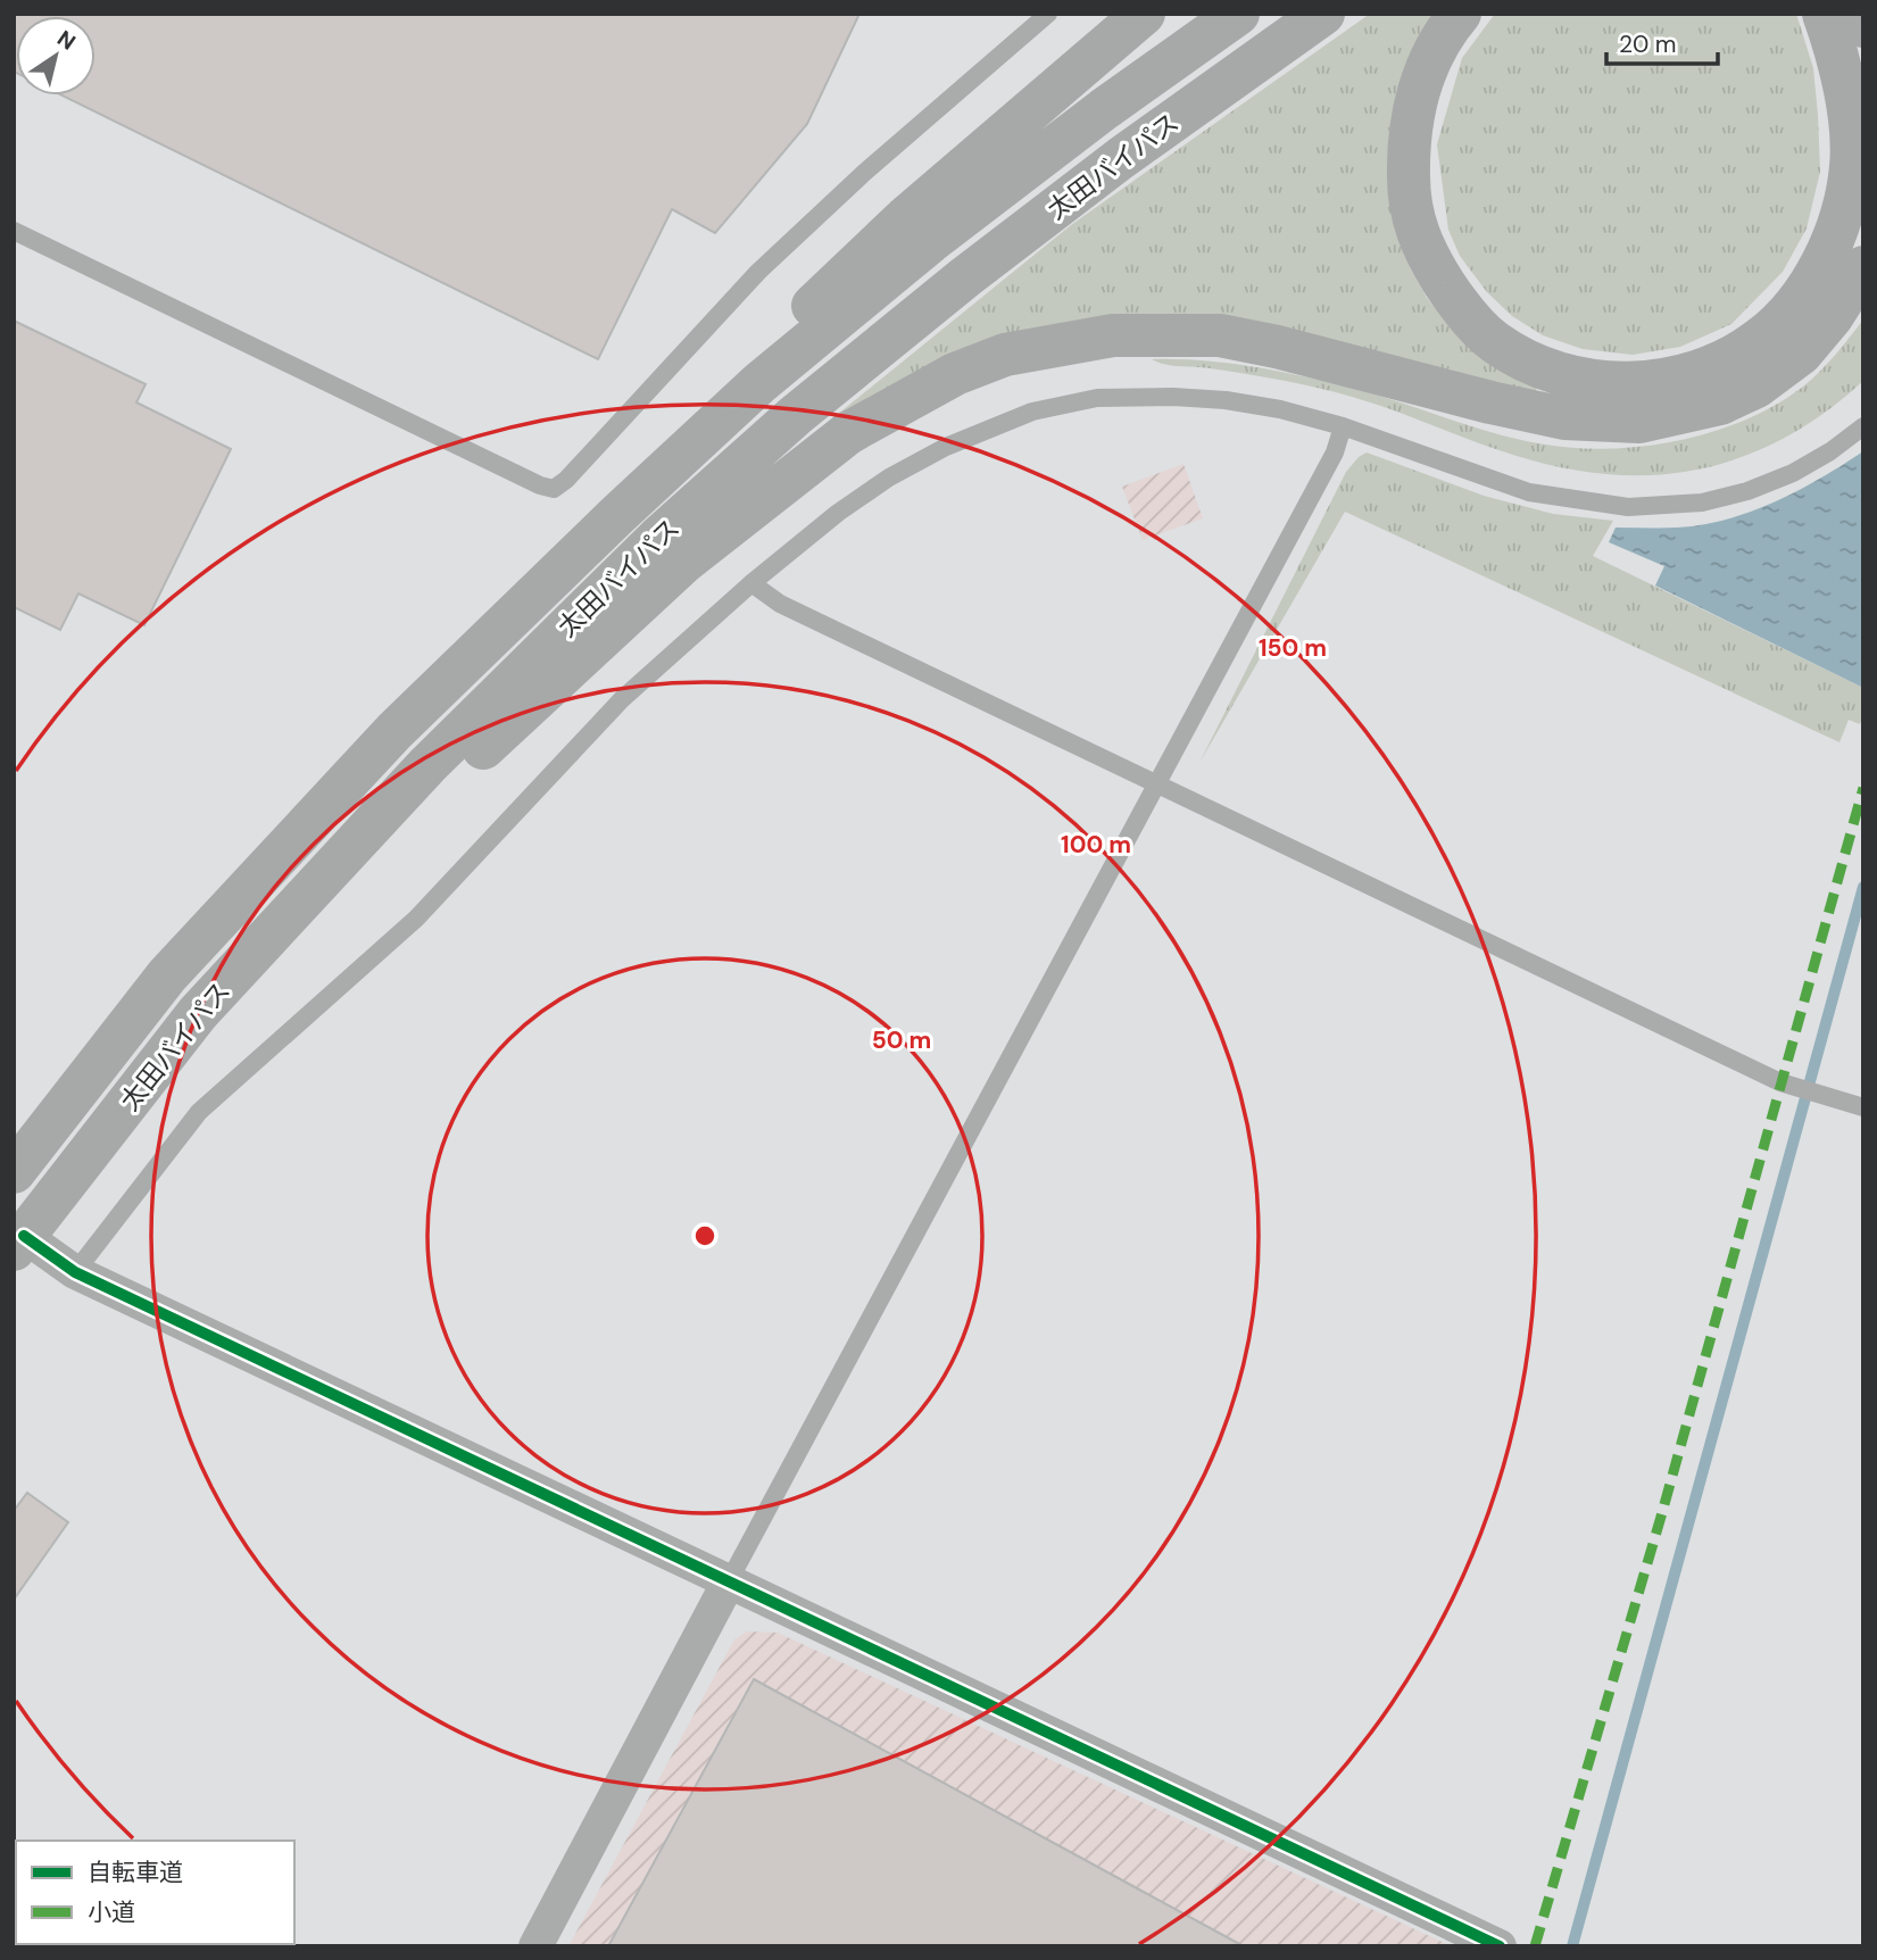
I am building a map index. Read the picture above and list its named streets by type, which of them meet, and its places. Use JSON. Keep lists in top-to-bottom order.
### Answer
{
  "streets": {
    "highway": ["太田バイパス"]
  },
  "legend": ["自転車道", "小道"],
  "scale_bar": "20 m",
  "north": "top right",
  "rings": ["150 m", "100 m", "50 m"]
}
